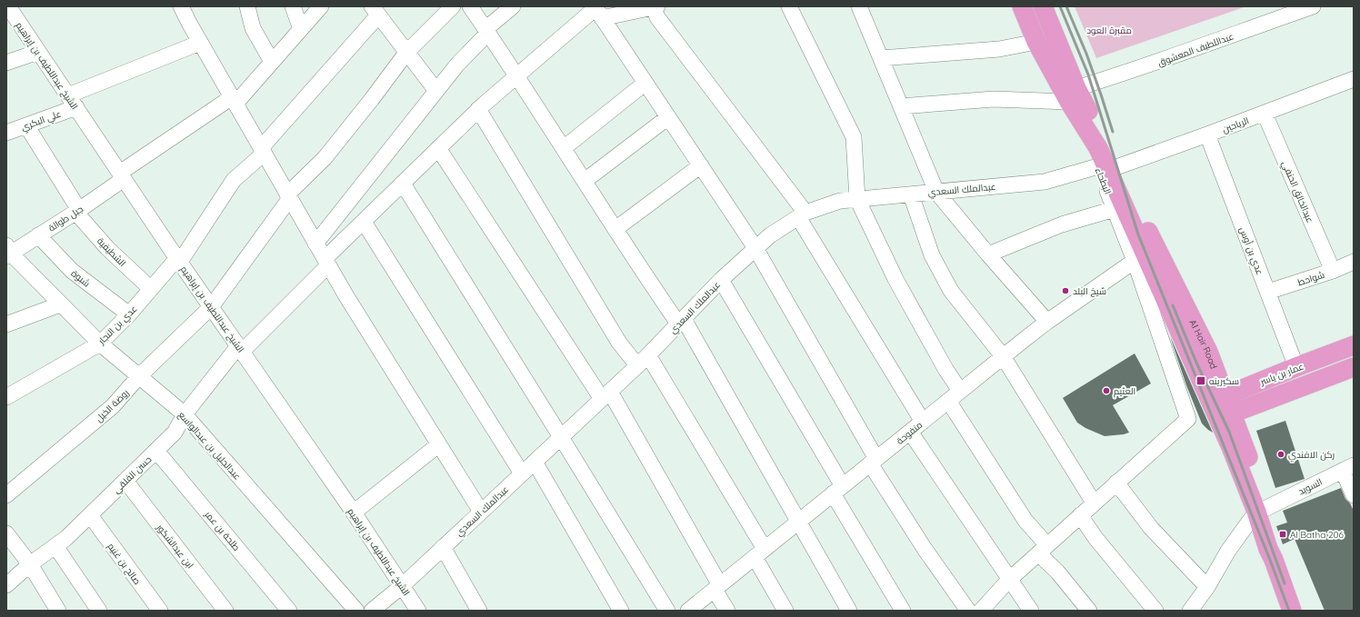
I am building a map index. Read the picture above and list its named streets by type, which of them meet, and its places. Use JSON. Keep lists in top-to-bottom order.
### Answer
{
  "streets": {
    "main road": ["البطحاء", "Al Hair Road", "عمار بن ياسر"],
    "street": [
      "عبداللطيف المعشوق",
      "الشيخ عبداللطيف بن إبراهيم",
      "علي البكري",
      "الرياحين",
      "عبدالملك السعدي",
      "عبدالخالق الحنفي",
      "جبل طوالة",
      "عدي بن أوس",
      "الشطيفية",
      "شبوة",
      "شواحط",
      "عدي بن النجار",
      "روضة الخيل",
      "منفوحة",
      "عبدالجليل بن عبدالواسع",
      "حسن الفلقي",
      "السويد",
      "طلحة بن عمر",
      "ابن عبدالشكور",
      "صالح بن غنيم"
    ]
  },
  "crossings": [
    ["عبداللطيف المعشوق", "البطحاء"],
    ["الشيخ عبداللطيف بن إبراهيم", "علي البكري"],
    ["الشيخ عبداللطيف بن إبراهيم", "عبدالملك السعدي"],
    ["الشيخ عبداللطيف بن إبراهيم", "جبل طوالة"],
    ["الشيخ عبداللطيف بن إبراهيم", "عدي بن النجار"],
    ["الشيخ عبداللطيف بن إبراهيم", "روضة الخيل"],
    ["الشيخ عبداللطيف بن إبراهيم", "حسن الفلقي"],
    ["علي البكري", "الشطيفية"],
    ["الرياحين", "البطحاء"],
    ["الرياحين", "عبدالملك السعدي"],
    ["الرياحين", "عبدالخالق الحنفي"],
    ["الرياحين", "عدي بن أوس"],
    ["الرياحين", "Al Hair Road"],
    ["البطحاء", "عبدالملك السعدي"],
    ["البطحاء", "Al Hair Road"],
    ["البطحاء", "منفوحة"],
    ["عبدالملك السعدي", "Al Hair Road"],
    ["عبدالخالق الحنفي", "شواحط"],
    ["جبل طوالة", "الشطيفية"],
    ["جبل طوالة", "شبوة"],
    ["جبل طوالة", "عبدالجليل بن عبدالواسع"],
    ["عدي بن أوس", "شواحط"],
    ["عدي بن أوس", "عمار بن ياسر"],
    ["الشطيفية", "عدي بن النجار"],
    ["شبوة", "عدي بن النجار"],
    ["عدي بن النجار", "عبدالجليل بن عبدالواسع"],
    ["Al Hair Road", "عمار بن ياسر"],
    ["Al Hair Road", "السويد"],
    ["روضة الخيل", "عبدالجليل بن عبدالواسع"],
    ["عبدالجليل بن عبدالواسع", "حسن الفلقي"],
    ["حسن الفلقي", "طلحة بن عمر"],
    ["حسن الفلقي", "ابن عبدالشكور"],
    ["حسن الفلقي", "صالح بن غنيم"]
  ],
  "parks": ["مقبرة العود"],
  "places": {
    "other": ["شيخ البلد", "العثيم", "ركن الافندي"],
    "transit": ["سكيرينه", "Al Batha 206"]
  }
}
